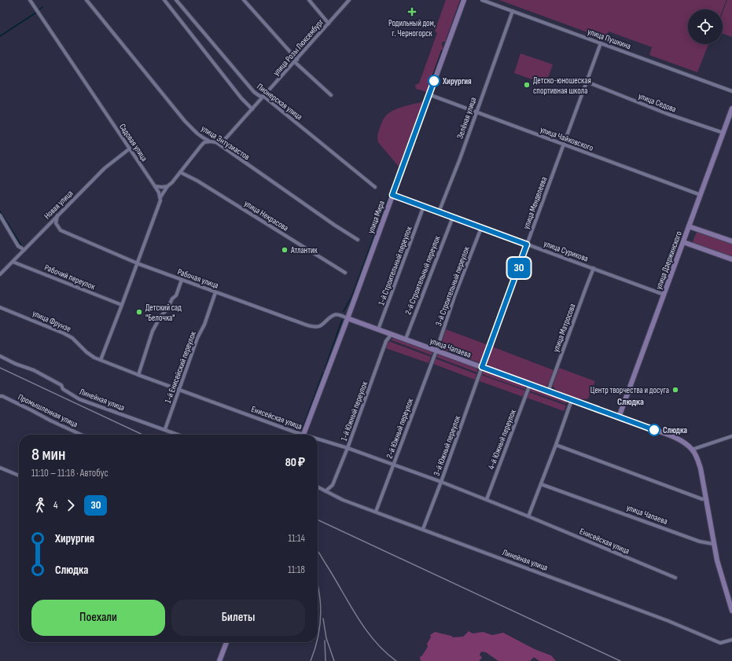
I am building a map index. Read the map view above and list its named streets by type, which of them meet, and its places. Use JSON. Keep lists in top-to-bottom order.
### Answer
{
  "streets": {
    "main road": ["улица Мира", "улица Дзержинского", "улица Чапаева"],
    "street": [
      "улица Пушкина",
      "улица Розы Люксембург",
      "Пионерская улица",
      "улица Седова",
      "Зелёная улица",
      "улица Чайковского",
      "Садовая улица",
      "улица Энтузиастов",
      "улица Менделеева",
      "Новая улица",
      "улица Некрасова",
      "улица Сурикова",
      "1-й Строительный переулок",
      "2-й Строительный переулок",
      "Рабочий переулок",
      "Рабочая улица",
      "3-й Строительный переулок",
      "улица Фрунзе",
      "улица Матросова",
      "1-й Енисейский переулок",
      "Линейная улица",
      "Промышленная улица",
      "1-й Южный переулок",
      "Енисейская улица",
      "2-й Южный переулок",
      "4-й Южный переулок",
      "3-й Южный переулок"
    ]
  },
  "crossings": [
    ["улица Пушкина", "Зелёная улица"],
    ["улица Пушкина", "улица Менделеева"],
    ["улица Розы Люксембург", "Пионерская улица"],
    ["улица Розы Люксембург", "улица Энтузиастов"],
    ["улица Седова", "улица Менделеева"],
    ["улица Седова", "улица Дзержинского"],
    ["Зелёная улица", "улица Чайковского"],
    ["Зелёная улица", "улица Сурикова"],
    ["улица Чайковского", "улица Менделеева"],
    ["улица Чайковского", "улица Мира"],
    ["улица Чайковского", "улица Дзержинского"],
    ["Садовая улица", "Новая улица"],
    ["улица Менделеева", "улица Сурикова"],
    ["улица Менделеева", "улица Чапаева"],
    ["улица Менделеева", "3-й Южный переулок"],
    ["Новая улица", "Рабочий переулок"],
    ["Новая улица", "Рабочая улица"],
    ["улица Мира", "улица Сурикова"],
    ["улица Мира", "улица Чапаева"],
    ["улица Сурикова", "улица Дзержинского"],
    ["улица Сурикова", "1-й Строительный переулок"],
    ["улица Сурикова", "2-й Строительный переулок"],
    ["улица Сурикова", "3-й Строительный переулок"],
    ["улица Сурикова", "улица Матросова"],
    ["улица Дзержинского", "улица Чапаева"],
    ["1-й Строительный переулок", "улица Чапаева"],
    ["2-й Строительный переулок", "улица Чапаева"],
    ["Рабочая улица", "1-й Енисейский переулок"],
    ["3-й Строительный переулок", "улица Чапаева"],
    ["3-й Строительный переулок", "2-й Южный переулок"],
    ["улица Фрунзе", "Енисейская улица"],
    ["улица Матросова", "улица Чапаева"],
    ["улица Чапаева", "1-й Южный переулок"],
    ["улица Чапаева", "2-й Южный переулок"],
    ["улица Чапаева", "4-й Южный переулок"],
    ["улица Чапаева", "3-й Южный переулок"],
    ["1-й Енисейский переулок", "Линейная улица"],
    ["1-й Енисейский переулок", "Енисейская улица"],
    ["Линейная улица", "1-й Южный переулок"],
    ["Линейная улица", "2-й Южный переулок"],
    ["Линейная улица", "3-й Южный переулок"],
    ["1-й Южный переулок", "Енисейская улица"],
    ["Енисейская улица", "2-й Южный переулок"],
    ["Енисейская улица", "4-й Южный переулок"],
    ["Енисейская улица", "3-й Южный переулок"]
  ],
  "districts": ["Слюдка"],
  "places": {
    "health": ["Родильный дом, г. Черногорск"],
    "other": [
      "Хирургия",
      "Детско-юношеская спортивная школа",
      "Атлантик",
      "Детский сад \"Белочка\"",
      "Центр творчества и досуга",
      "Слюдка"
    ]
  },
  "lines": ["bus line 30"],
  "page": {
    "on_map": "30",
    "heading": ["8 мин", "11:10 – 11:18 · Автобус", "80 ₽"],
    "legs": ["4", "30"],
    "list": [
      {
        "name": "Хирургия",
        "value": "11:14"
      },
      {
        "name": "Слюдка",
        "value": "11:18"
      }
    ],
    "buttons": ["Поехали", "Билеты"]
  }
}
